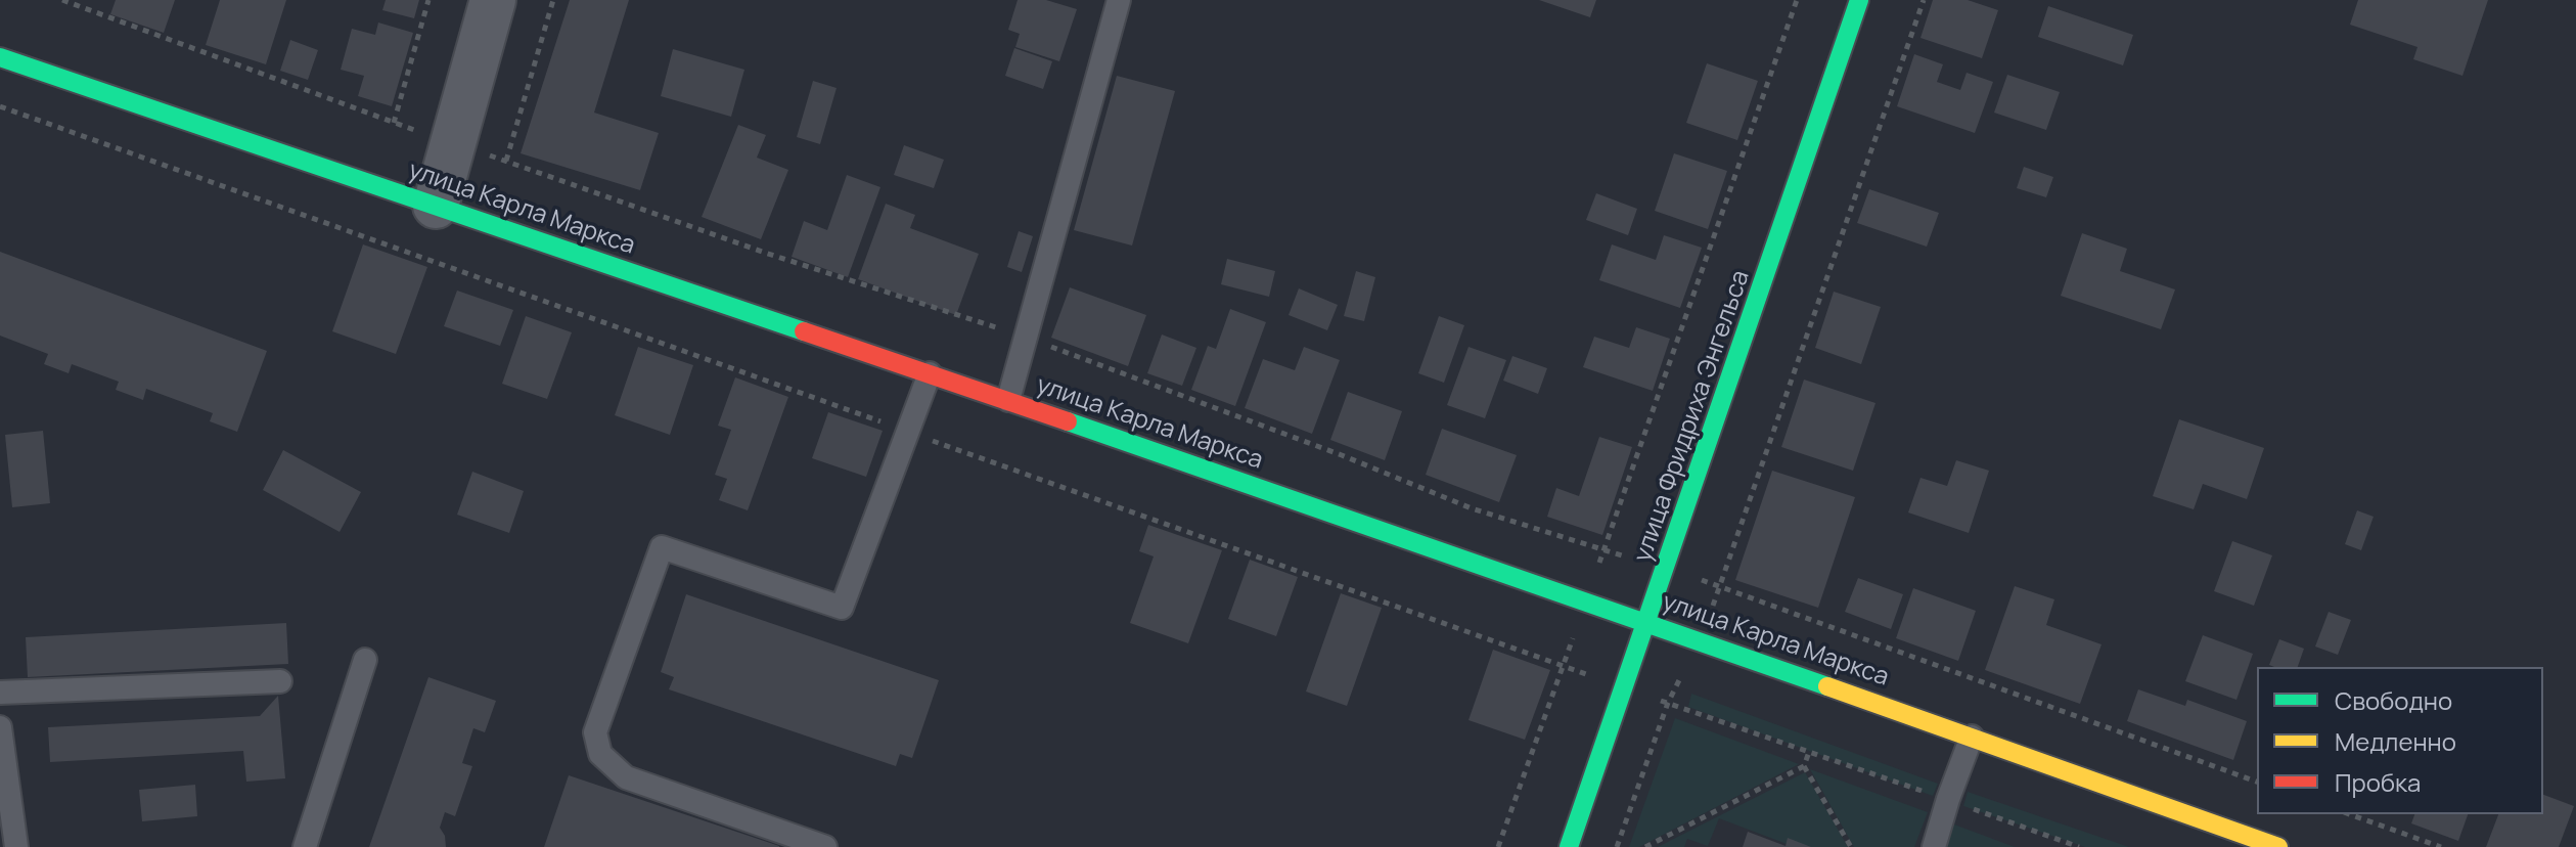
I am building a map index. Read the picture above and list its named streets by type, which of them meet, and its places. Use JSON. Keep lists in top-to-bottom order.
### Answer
{
  "streets": {
    "main road": ["улица Карла Маркса", "улица Фридриха Энгельса"]
  },
  "crossings": [
    ["улица Карла Маркса", "улица Фридриха Энгельса"]
  ],
  "legend": ["Свободно", "Медленно", "Пробка"]
}
